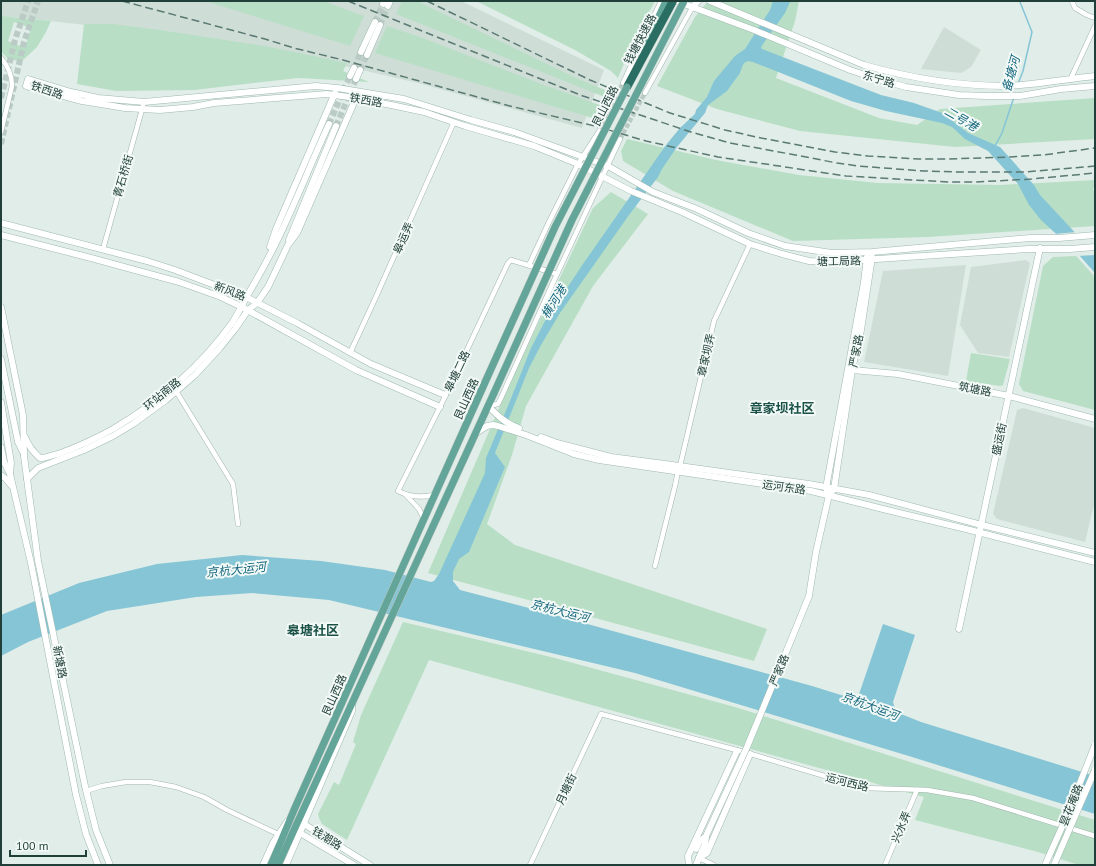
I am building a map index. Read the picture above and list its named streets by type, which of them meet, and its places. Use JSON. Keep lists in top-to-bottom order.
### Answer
{
  "streets": {
    "highway": ["钱塘快速路"],
    "main road": [
      "东宁路",
      "铁西路",
      "艮山西路",
      "塘工局路",
      "新风路",
      "严家路",
      "筑塘路",
      "环站南路",
      "盛运街",
      "运河东路",
      "新塘路",
      "昙花庵路",
      "钱潮路"
    ],
    "street": [
      "青石桥街",
      "皋运弄",
      "章家坝弄",
      "皋塘二路",
      "运河西路",
      "月塘街",
      "兴水弄"
    ]
  },
  "crossings": [
    ["钱塘快速路", "东宁路"],
    ["钱塘快速路", "艮山西路"],
    ["铁西路", "艮山西路"],
    ["铁西路", "青石桥街"],
    ["铁西路", "皋运弄"],
    ["铁西路", "塘工局路"],
    ["铁西路", "环站南路"],
    ["艮山西路", "塘工局路"],
    ["艮山西路", "皋塘二路"],
    ["艮山西路", "运河东路"],
    ["艮山西路", "钱潮路"],
    ["青石桥街", "新风路"],
    ["皋运弄", "新风路"],
    ["塘工局路", "严家路"],
    ["塘工局路", "章家坝弄"],
    ["塘工局路", "盛运街"],
    ["新风路", "皋塘二路"],
    ["新风路", "环站南路"],
    ["严家路", "筑塘路"],
    ["严家路", "运河东路"],
    ["严家路", "运河西路"],
    ["章家坝弄", "运河东路"],
    ["筑塘路", "盛运街"],
    ["环站南路", "新塘路"],
    ["盛运街", "运河东路"],
    ["运河西路", "月塘街"],
    ["运河西路", "兴水弄"]
  ],
  "districts": ["章家坝社区", "皋塘社区"],
  "water": [
    "备塘河",
    "二号港",
    "横河港",
    "京杭大运河"
  ],
  "scale_bar": "100 m"
}
